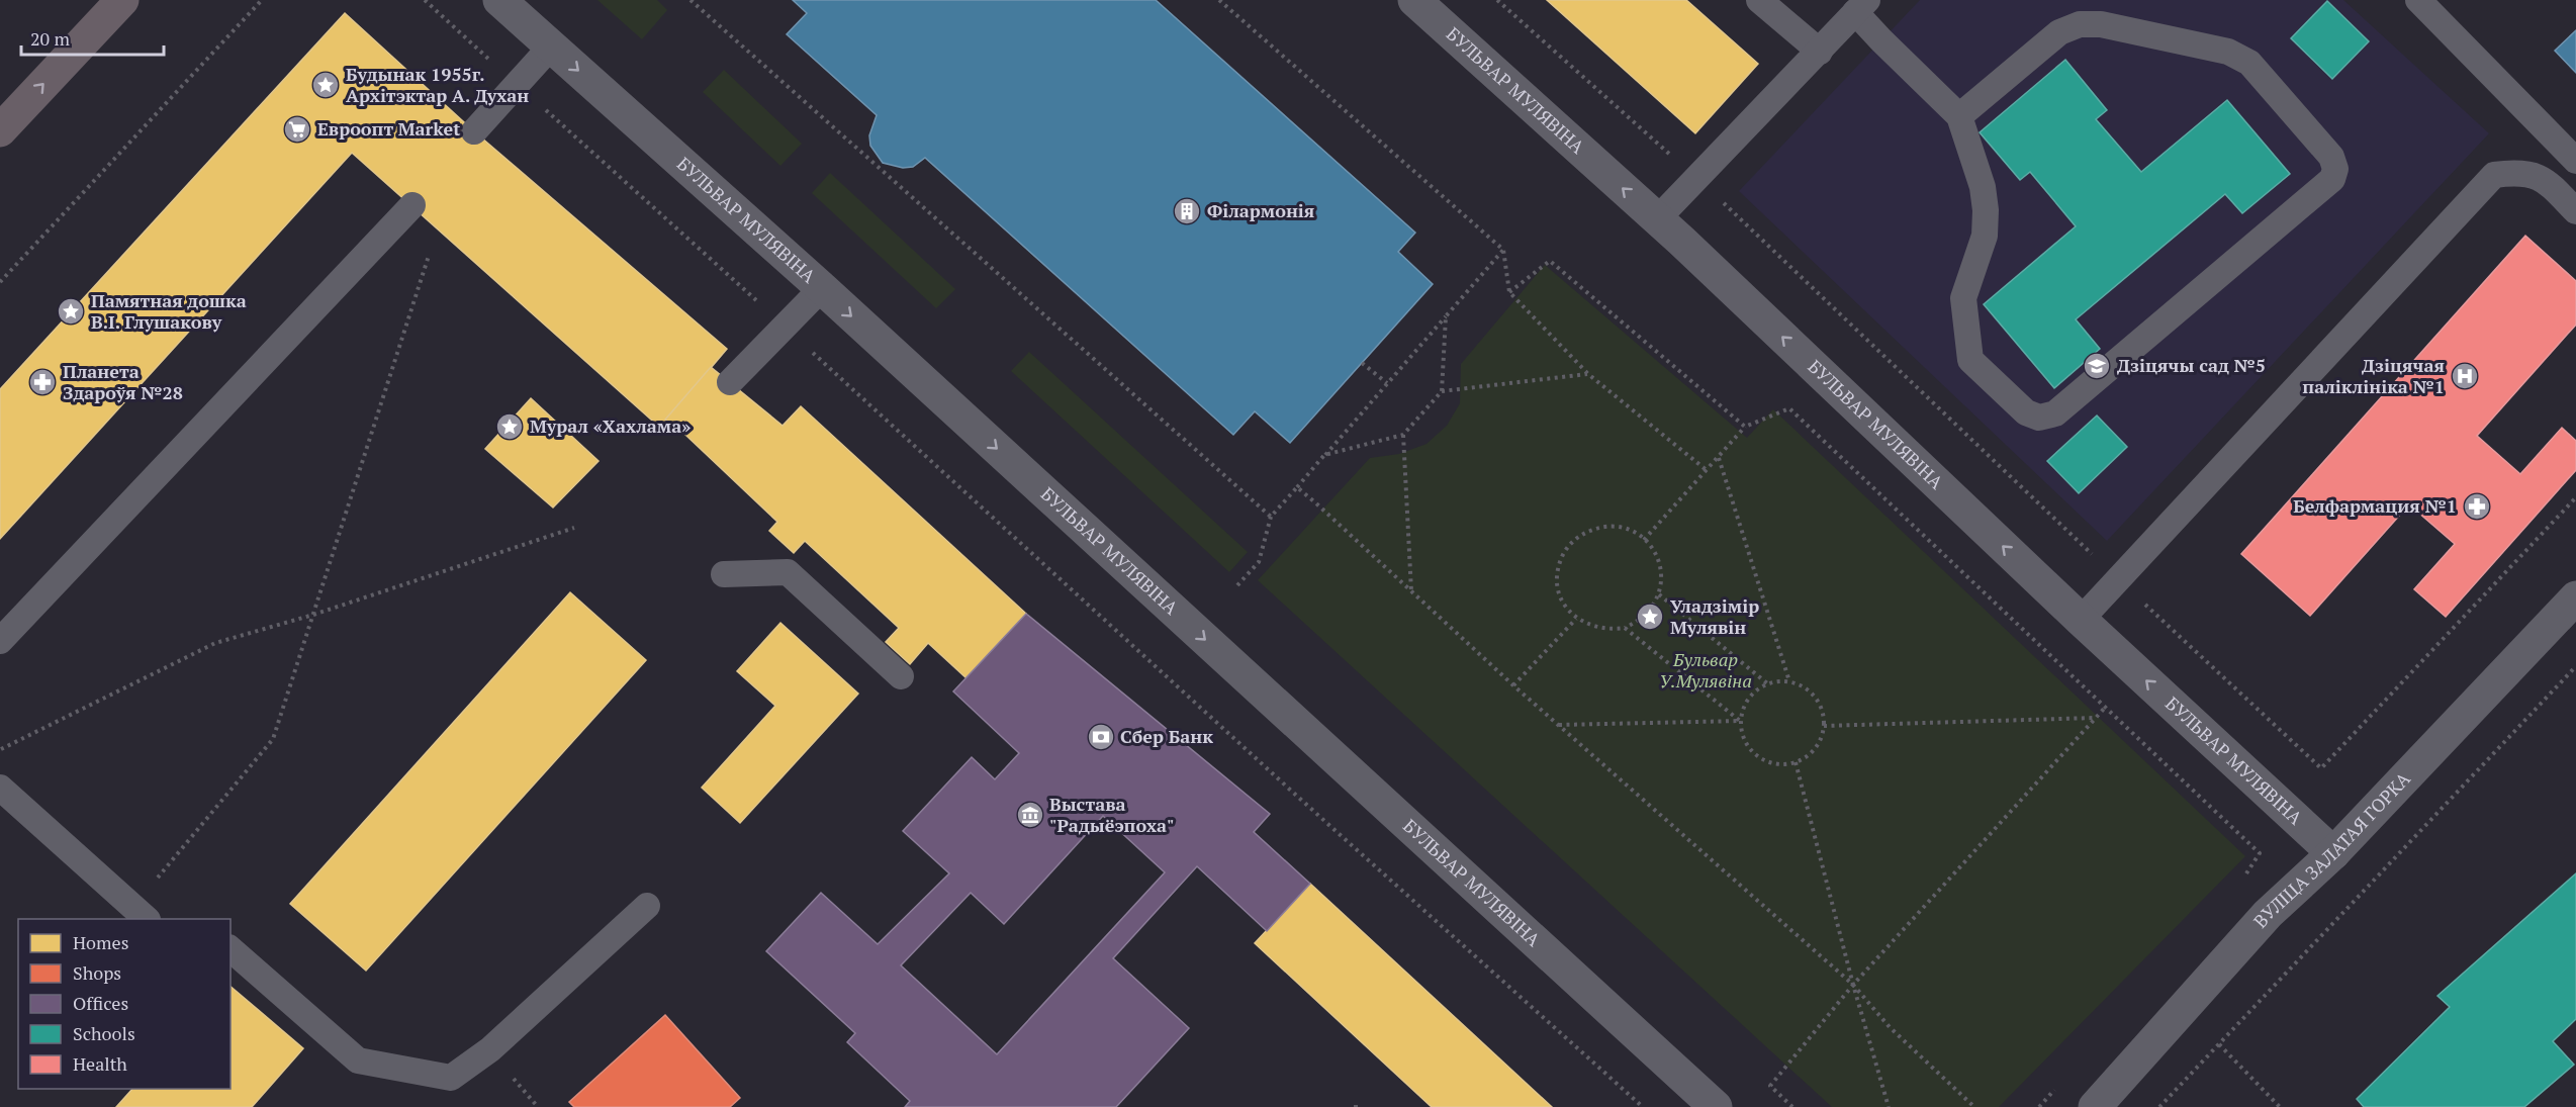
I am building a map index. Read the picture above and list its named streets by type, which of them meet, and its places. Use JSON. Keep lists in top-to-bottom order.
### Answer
{
  "streets": {
    "street": ["БУЛЬВАР МУЛЯВІНА", "ВУЛІЦА ЗАЛАТАЯ ГОРКА"]
  },
  "crossings": [
    ["БУЛЬВАР МУЛЯВІНА", "ВУЛІЦА ЗАЛАТАЯ ГОРКА"]
  ],
  "parks": ["Бульвар У.Мулявіна"],
  "places": {
    "place": [
      "Будынак 1955г. Архітэктар А. Духан",
      "Памятная дошка В.І. Глушакову",
      "Мурал «Хахлама»",
      "Уладзімір Мулявін"
    ],
    "supermarket": ["Евроопт Market"],
    "building": ["Філармонія"],
    "school or university": ["Дзіцячы сад №5"],
    "hospital": ["Дзіцячая паліклініка №1"],
    "pharmacy": ["Планета Здароўя №28", "Белфармация №1"],
    "bank": ["Сбер Банк"],
    "museum": ["Выстава \"Радыёэпоха\""]
  },
  "legend": [
    "Homes",
    "Shops",
    "Offices",
    "Schools",
    "Health"
  ],
  "scale_bar": "20 m"
}
